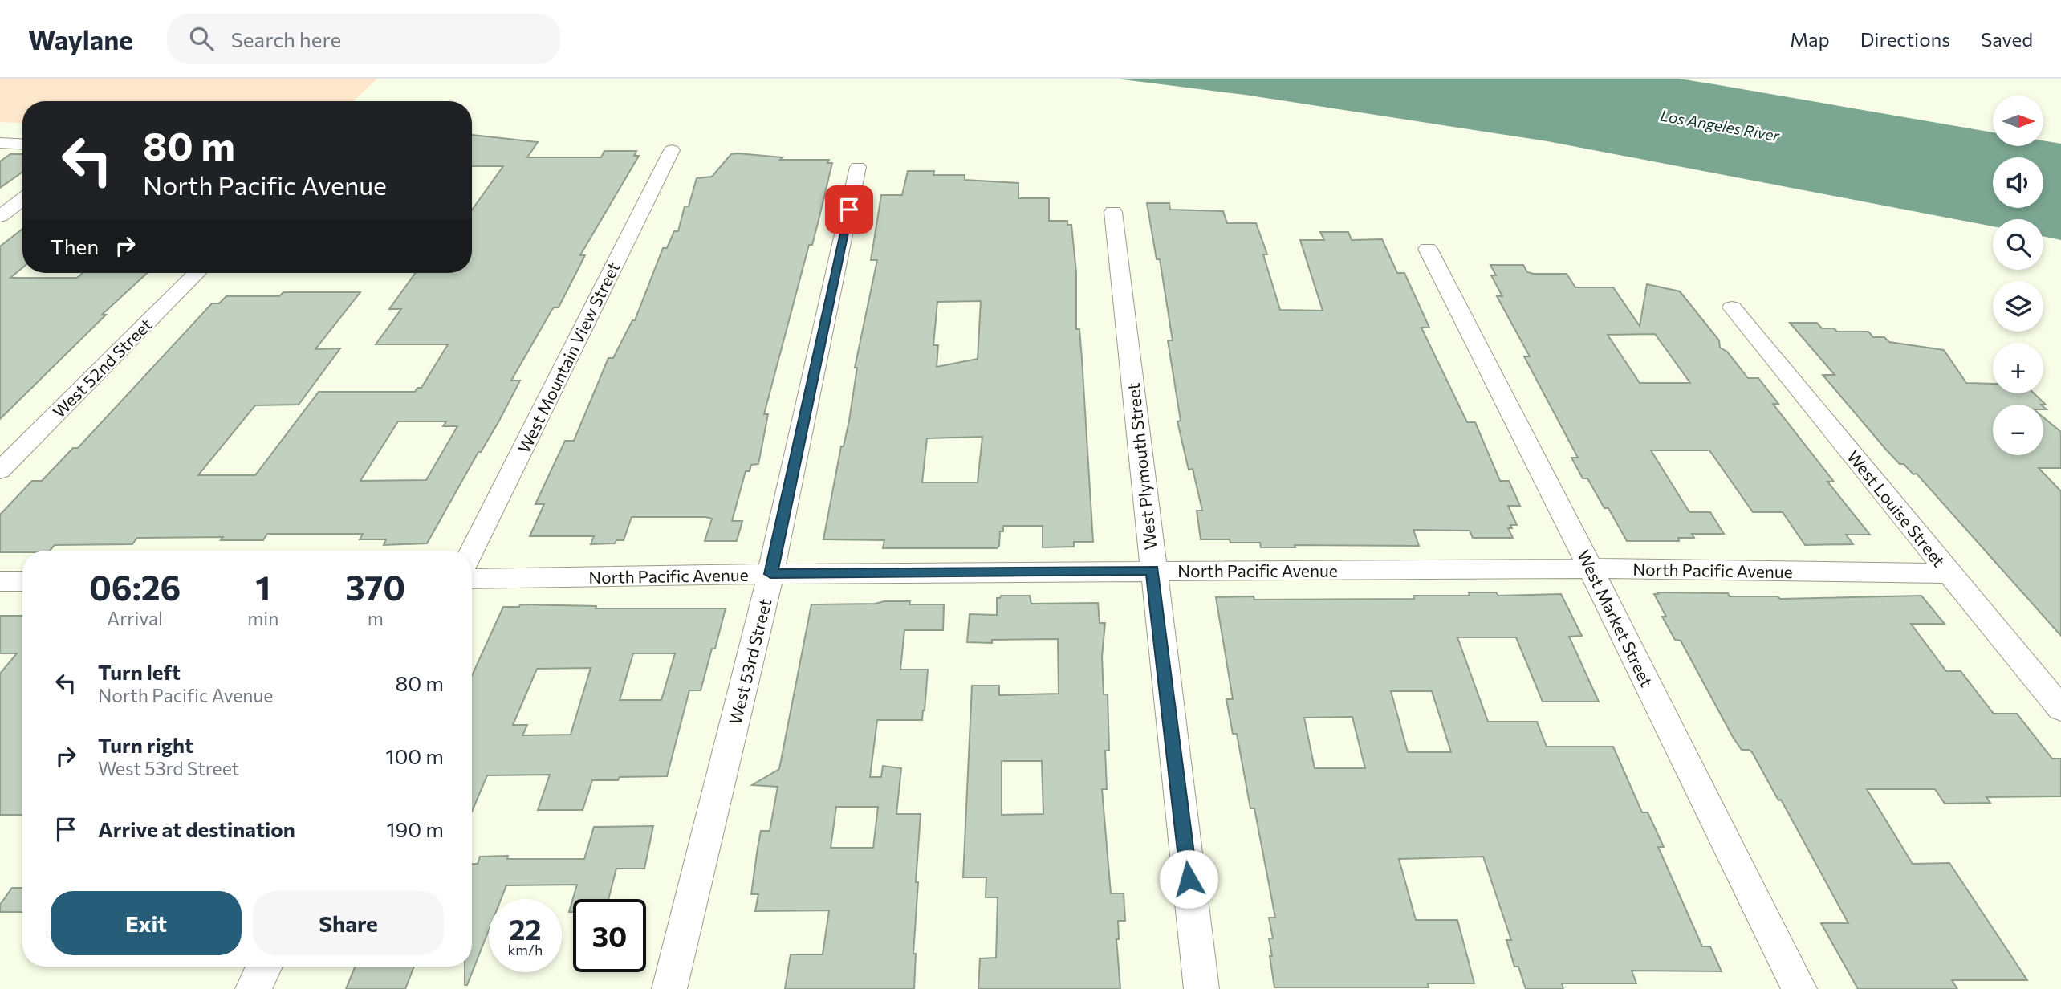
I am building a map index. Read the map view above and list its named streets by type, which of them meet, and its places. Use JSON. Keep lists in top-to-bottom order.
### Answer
{
  "streets": {
    "street": [
      "West Mountain View Street",
      "West 52nd Street",
      "West Plymouth Street",
      "West Louise Street",
      "North Pacific Avenue",
      "West Market Street",
      "West 53rd Street"
    ]
  },
  "crossings": [
    ["West Plymouth Street", "North Pacific Avenue"],
    ["West Louise Street", "North Pacific Avenue"],
    ["North Pacific Avenue", "West Market Street"],
    ["North Pacific Avenue", "West 53rd Street"]
  ],
  "water": ["Los Angeles River"],
  "north": "right",
  "page": {
    "header": "Waylane",
    "search": "Search here",
    "nav": ["Map", "Directions", "Saved"],
    "map_buttons": ["+", "−"],
    "turn": ["80 m", "North Pacific Avenue"],
    "then": "Then",
    "eta": [
      "06:26",
      "Arrival",
      "1",
      "min",
      "370",
      "m"
    ],
    "list": [
      {
        "name": "Turn left",
        "note": "North Pacific Avenue",
        "value": "80 m"
      },
      {
        "name": "Turn right",
        "note": "West 53rd Street",
        "value": "100 m"
      },
      {
        "name": "Arrive at destination",
        "value": "190 m"
      }
    ],
    "buttons": ["Exit", "Share"],
    "speed": "22 km/h",
    "limit": "30"
  }
}
